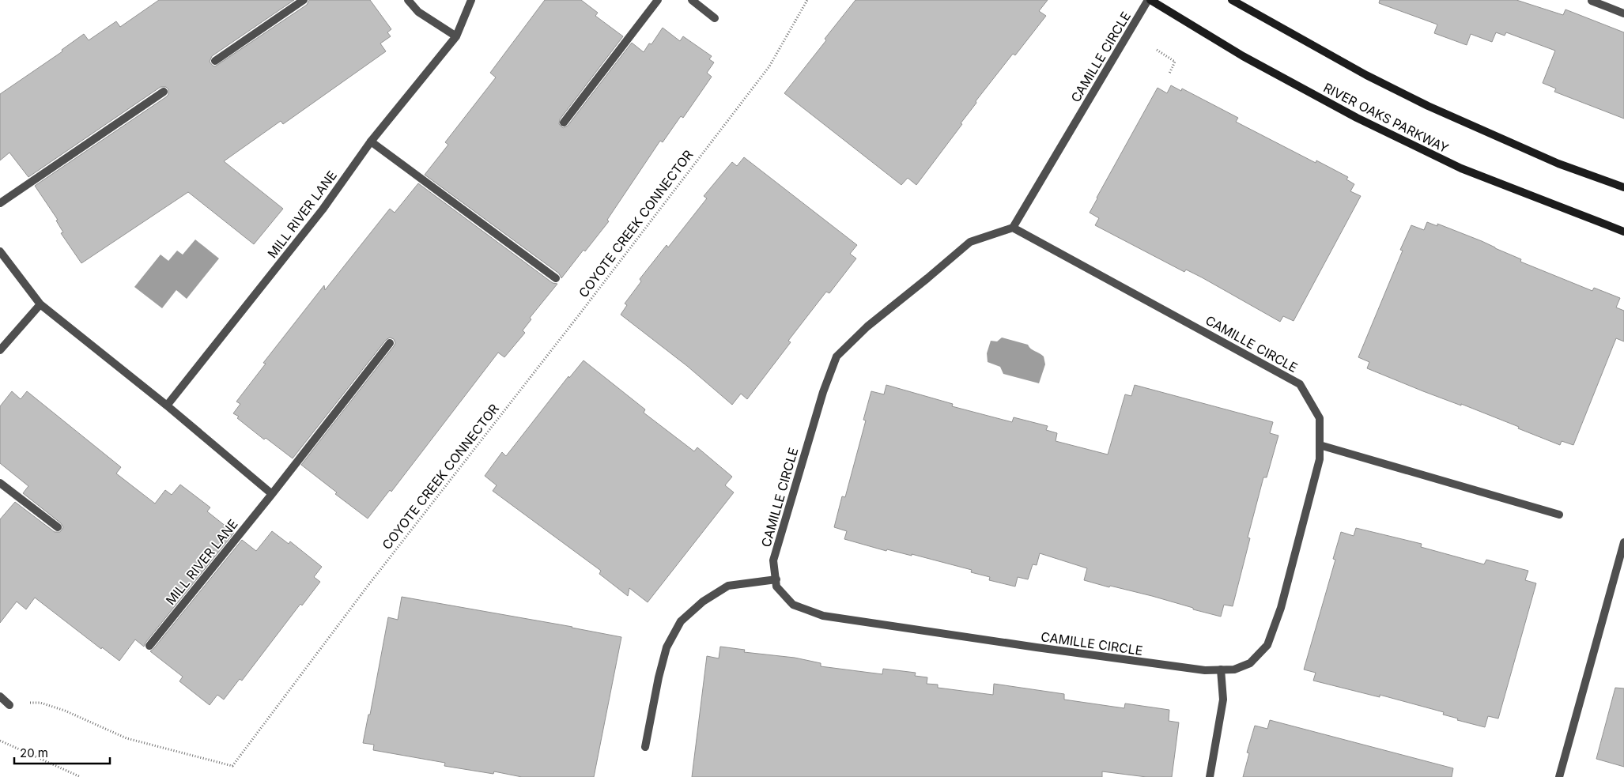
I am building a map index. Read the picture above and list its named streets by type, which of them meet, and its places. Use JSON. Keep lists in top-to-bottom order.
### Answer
{
  "streets": {
    "street": ["CAMILLE CIRCLE", "RIVER OAKS PARKWAY", "MILL RIVER LANE"],
    "path": ["COYOTE CREEK CONNECTOR"]
  },
  "crossings": [
    ["CAMILLE CIRCLE", "RIVER OAKS PARKWAY"]
  ],
  "scale_bar": "20 m"
}
